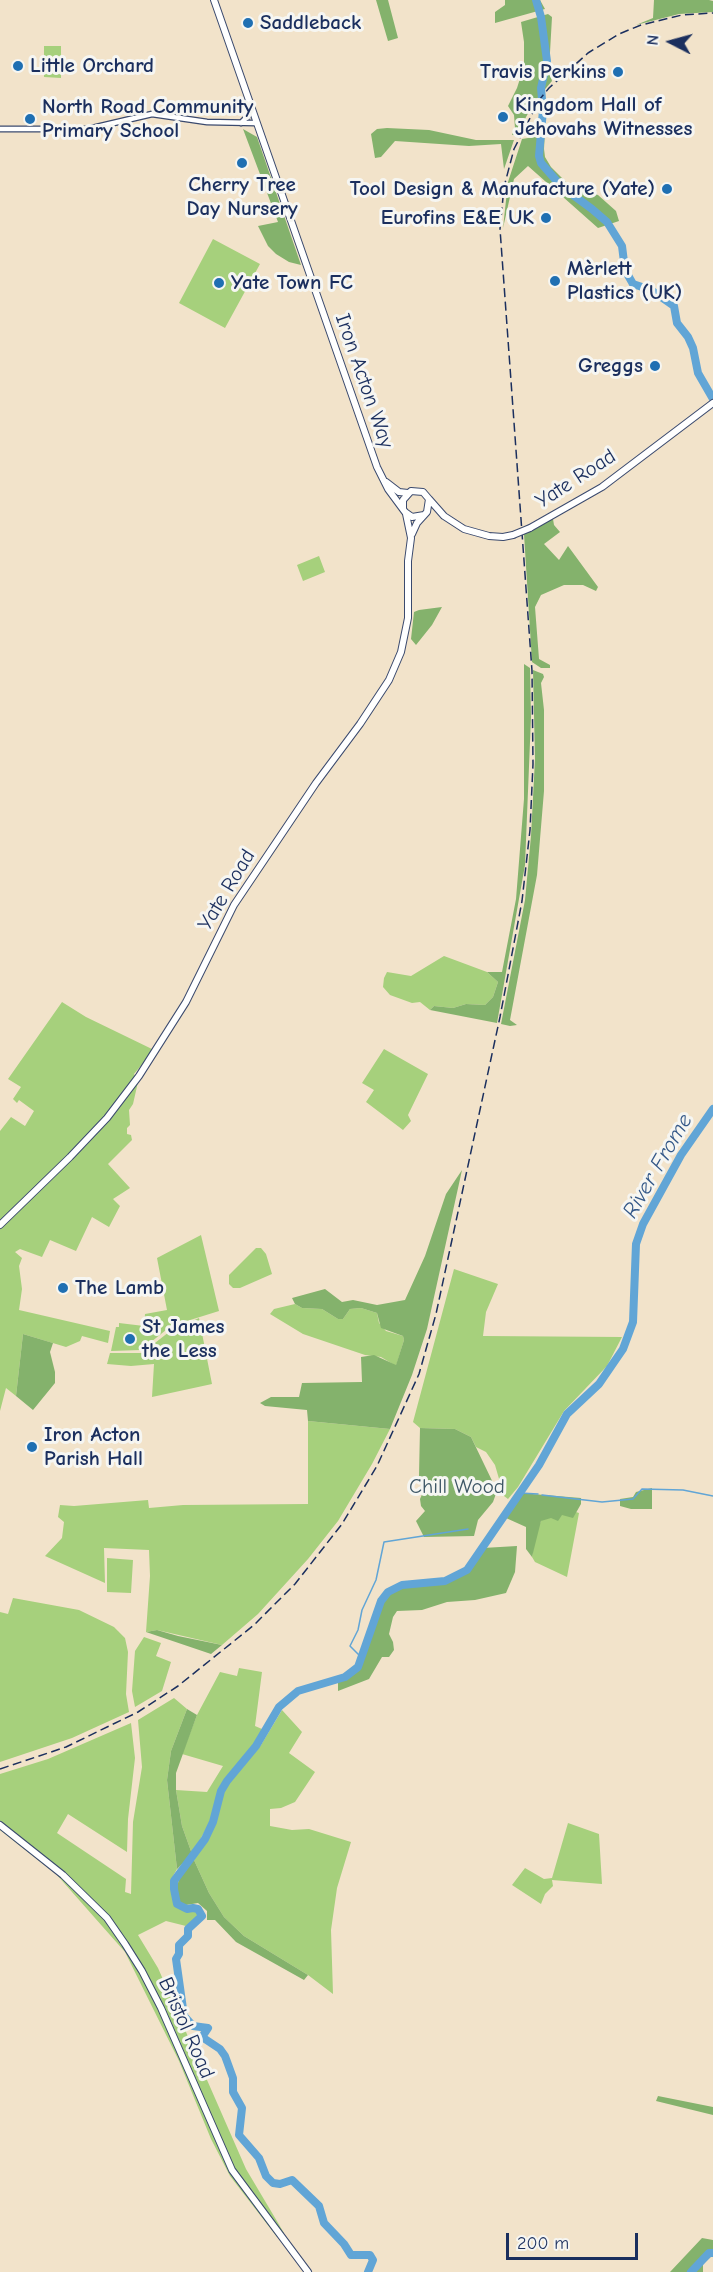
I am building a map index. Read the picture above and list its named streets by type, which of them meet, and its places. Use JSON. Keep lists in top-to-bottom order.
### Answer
{
  "streets": {
    "main road": ["Iron Acton Way", "Yate Road", "Bristol Road"]
  },
  "crossings": [
    ["Iron Acton Way", "Yate Road"]
  ],
  "water": ["River Frome"],
  "parks": ["Chill Wood"],
  "places": [
    "Saddleback",
    "Little Orchard",
    "Travis Perkins",
    "Kingdom Hall of Jehovahs Witnesses",
    "North Road Community Primary School",
    "Cherry Tree Day Nursery",
    "Tool Design & Manufacture (Yate)",
    "Eurofins E&E UK",
    "Mèrlett Plastics (UK)",
    "Yate Town FC",
    "Greggs",
    "The Lamb",
    "St James the Less",
    "Iron Acton Parish Hall"
  ],
  "scale_bar": "200 m",
  "north": "left"
}
